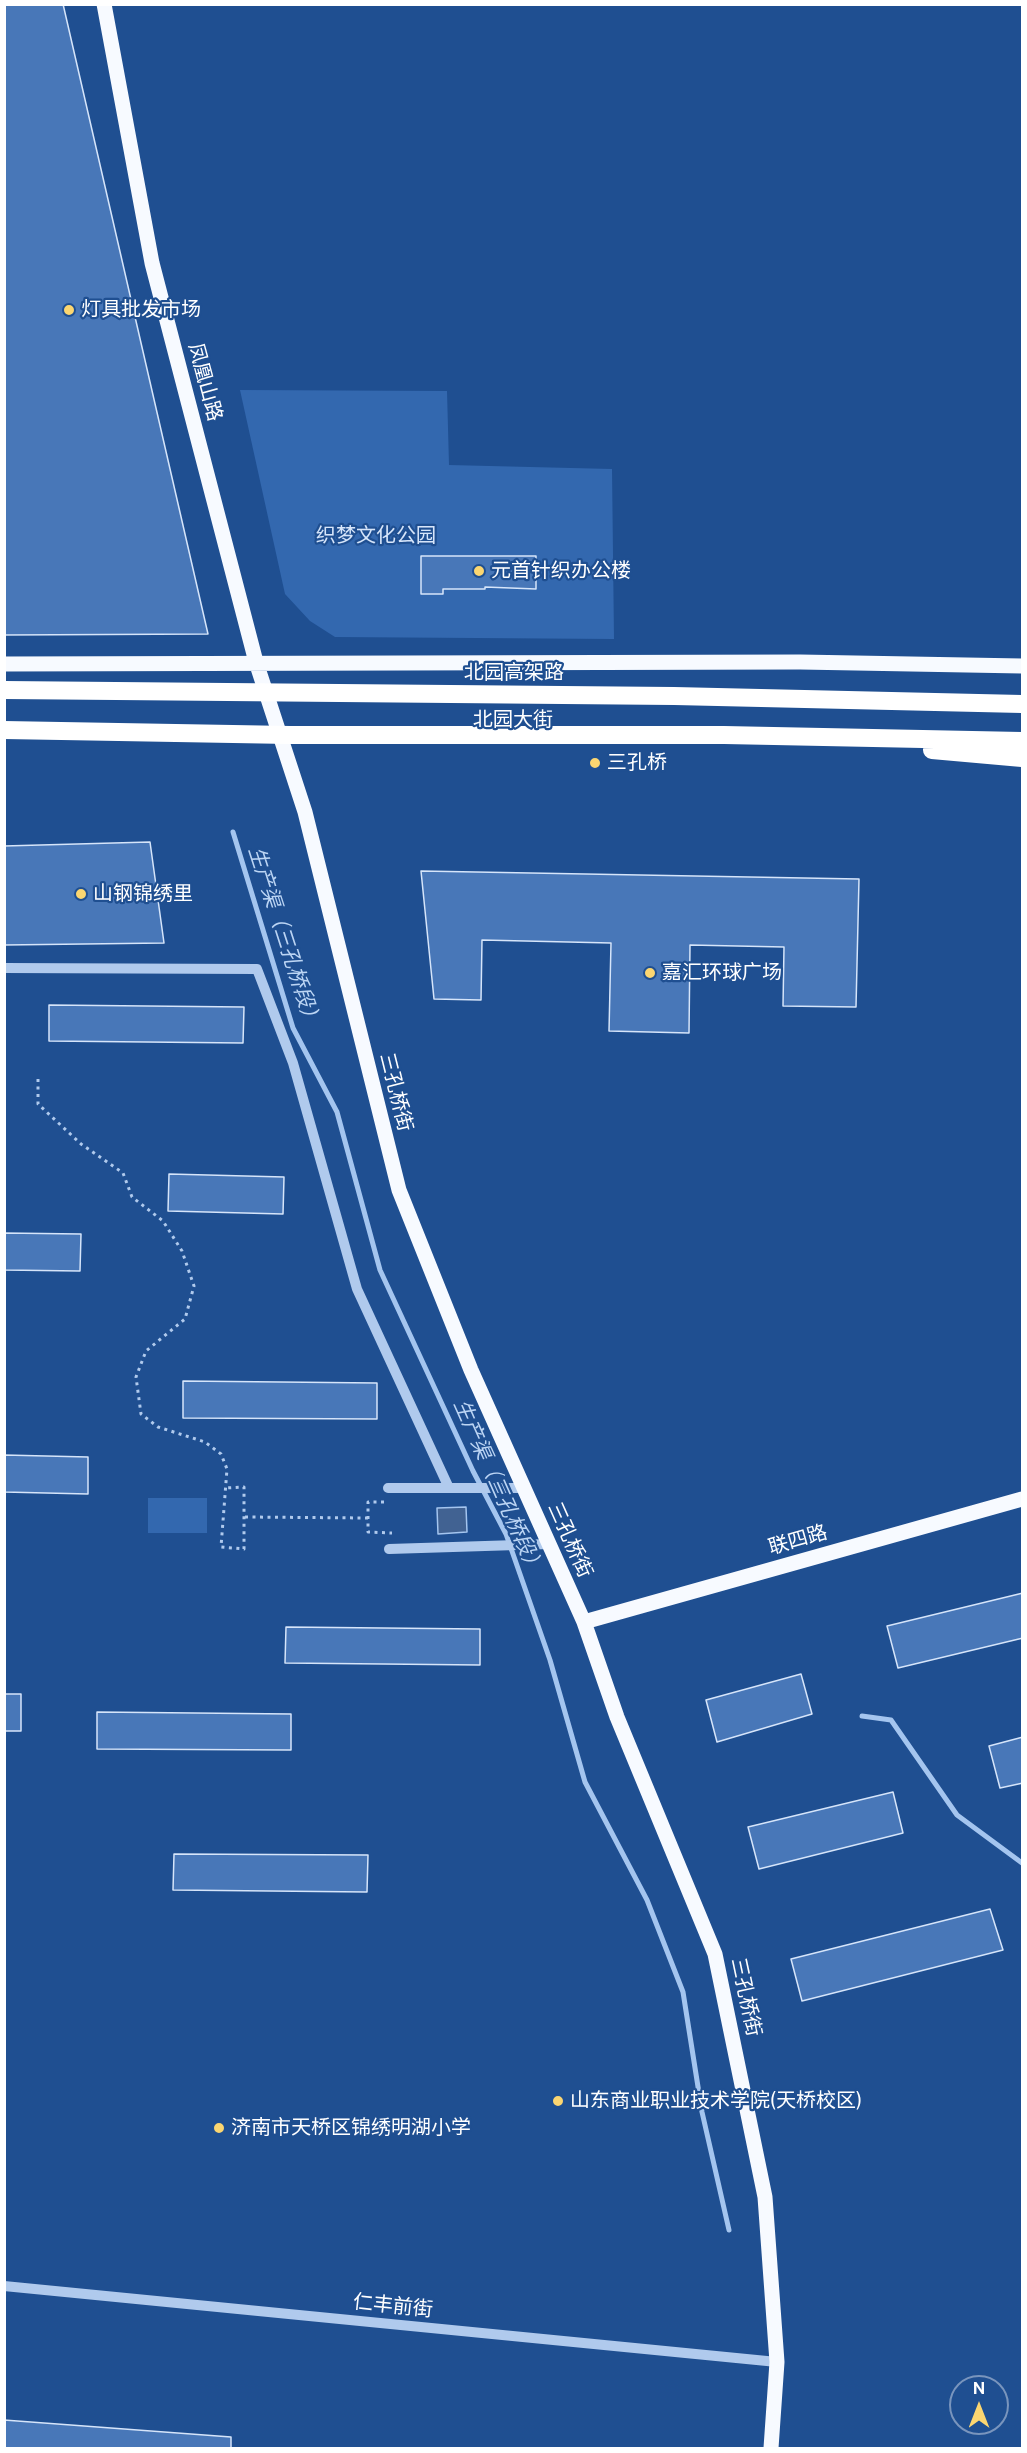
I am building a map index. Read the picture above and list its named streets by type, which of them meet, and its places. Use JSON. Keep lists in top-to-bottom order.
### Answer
{
  "streets": {
    "highway": ["北园高架路"],
    "main road": [
      "凤凰山路",
      "北园大街",
      "三孔桥街",
      "联四路"
    ],
    "street": ["仁丰前街"]
  },
  "crossings": [
    ["凤凰山路", "三孔桥街"],
    ["北园大街", "三孔桥街"],
    ["三孔桥街", "联四路"],
    ["三孔桥街", "仁丰前街"]
  ],
  "water": ["生产渠（三孔桥段）"],
  "parks": ["织梦文化公园"],
  "places": [
    "灯具批发市场",
    "元首针织办公楼",
    "三孔桥",
    "山钢锦绣里",
    "嘉汇环球广场",
    "山东商业职业技术学院(天桥校区)",
    "济南市天桥区锦绣明湖小学"
  ],
  "north": "top"
}
